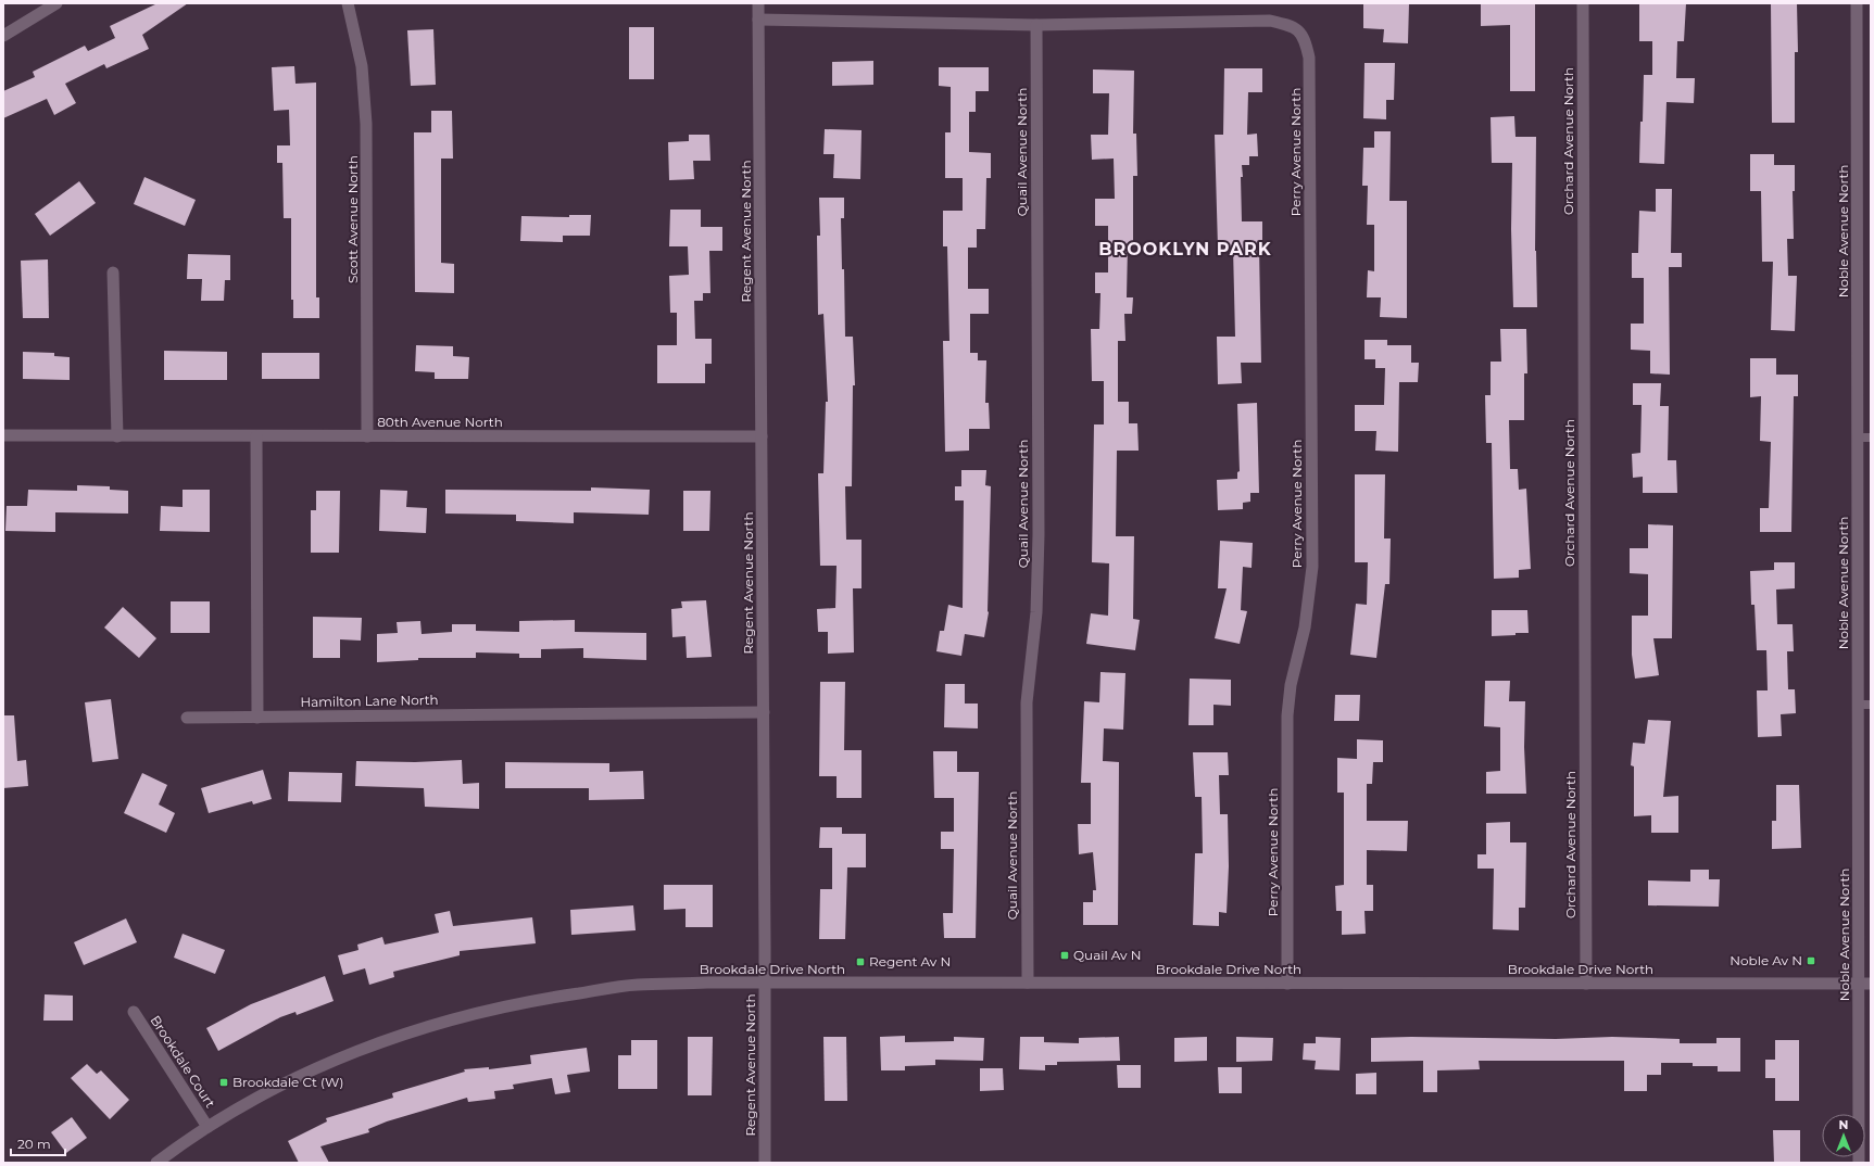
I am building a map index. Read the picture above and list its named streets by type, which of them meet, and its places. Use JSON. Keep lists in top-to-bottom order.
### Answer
{
  "streets": {
    "street": [
      "Orchard Avenue North",
      "Quail Avenue North",
      "Perry Avenue North",
      "Scott Avenue North",
      "Regent Avenue North",
      "Noble Avenue North",
      "80th Avenue North",
      "Hamilton Lane North",
      "Brookdale Drive North",
      "Brookdale Court"
    ]
  },
  "crossings": [
    ["Orchard Avenue North", "Brookdale Drive North"],
    ["Quail Avenue North", "Perry Avenue North"],
    ["Quail Avenue North", "Brookdale Drive North"],
    ["Perry Avenue North", "Brookdale Drive North"],
    ["Scott Avenue North", "80th Avenue North"],
    ["Regent Avenue North", "80th Avenue North"],
    ["Regent Avenue North", "Hamilton Lane North"],
    ["Regent Avenue North", "Brookdale Drive North"],
    ["Noble Avenue North", "Brookdale Drive North"],
    ["Brookdale Drive North", "Brookdale Court"]
  ],
  "districts": ["BROOKLYN PARK"],
  "places": {
    "transit": [
      "Quail Av N",
      "Noble Av N",
      "Regent Av N",
      "Brookdale Ct (W)"
    ]
  },
  "scale_bar": "20 m",
  "north": "top"
}
